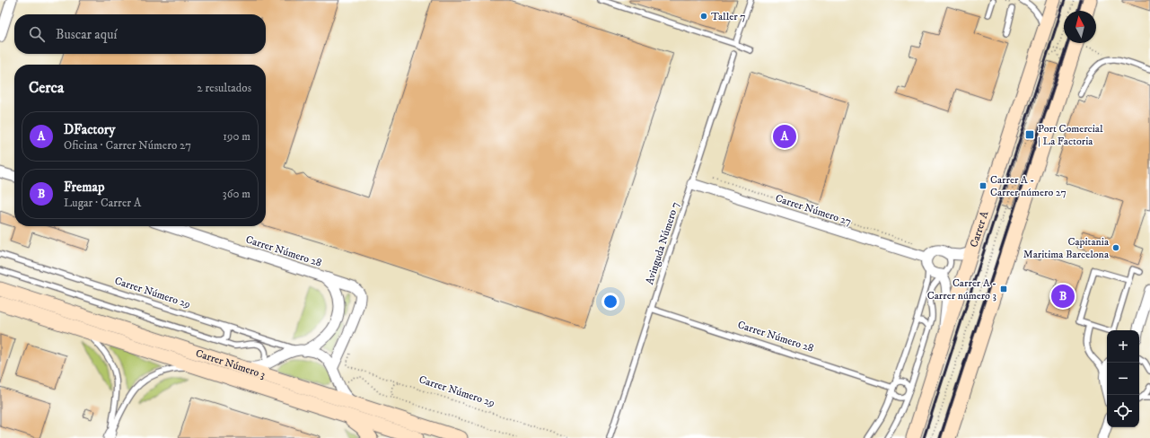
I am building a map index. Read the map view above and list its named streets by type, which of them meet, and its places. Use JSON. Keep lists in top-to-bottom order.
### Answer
{
  "streets": {
    "main road": ["Carrer A", "Carrer Número 3"],
    "street": ["Carrer Número 27", "Carrer Número 28"],
    "lane": ["Avinguda Número 7", "Carrer Número 29"]
  },
  "crossings": [
    ["Carrer Número 27", "Avinguda Número 7"],
    ["Avinguda Número 7", "Carrer Número 28"]
  ],
  "places": {
    "other": ["Taller 7", "Capitania Maritima Barcelona"],
    "transit": ["Port Comercial | La Factoria", "Carrer A - Carrer número 27", "Carrer A - Carrer número 3"]
  },
  "north": "top",
  "page": {
    "search": "Buscar aquí",
    "heading": ["Cerca", "2 resultados"],
    "list": [
      {
        "mark": "A",
        "name": "DFactory",
        "note": "Oficina · Carrer Número 27",
        "value": "190 m"
      },
      {
        "mark": "B",
        "name": "Fremap",
        "note": "Lugar · Carrer A",
        "value": "360 m"
      }
    ],
    "pins": ["A", "B"],
    "map_buttons": ["+", "−"]
  }
}
